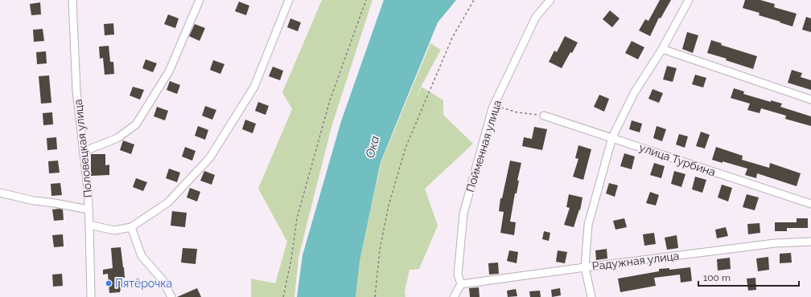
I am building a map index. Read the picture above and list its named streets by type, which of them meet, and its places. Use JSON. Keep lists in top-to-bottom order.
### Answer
{
  "streets": {
    "street": [
      "Пойменная улица",
      "Половецкая улица",
      "улица Турбина",
      "Радужная улица"
    ]
  },
  "crossings": [
    ["Пойменная улица", "Радужная улица"]
  ],
  "water": ["Ока"],
  "places": ["Пятёрочка"],
  "scale_bar": "100 m"
}
